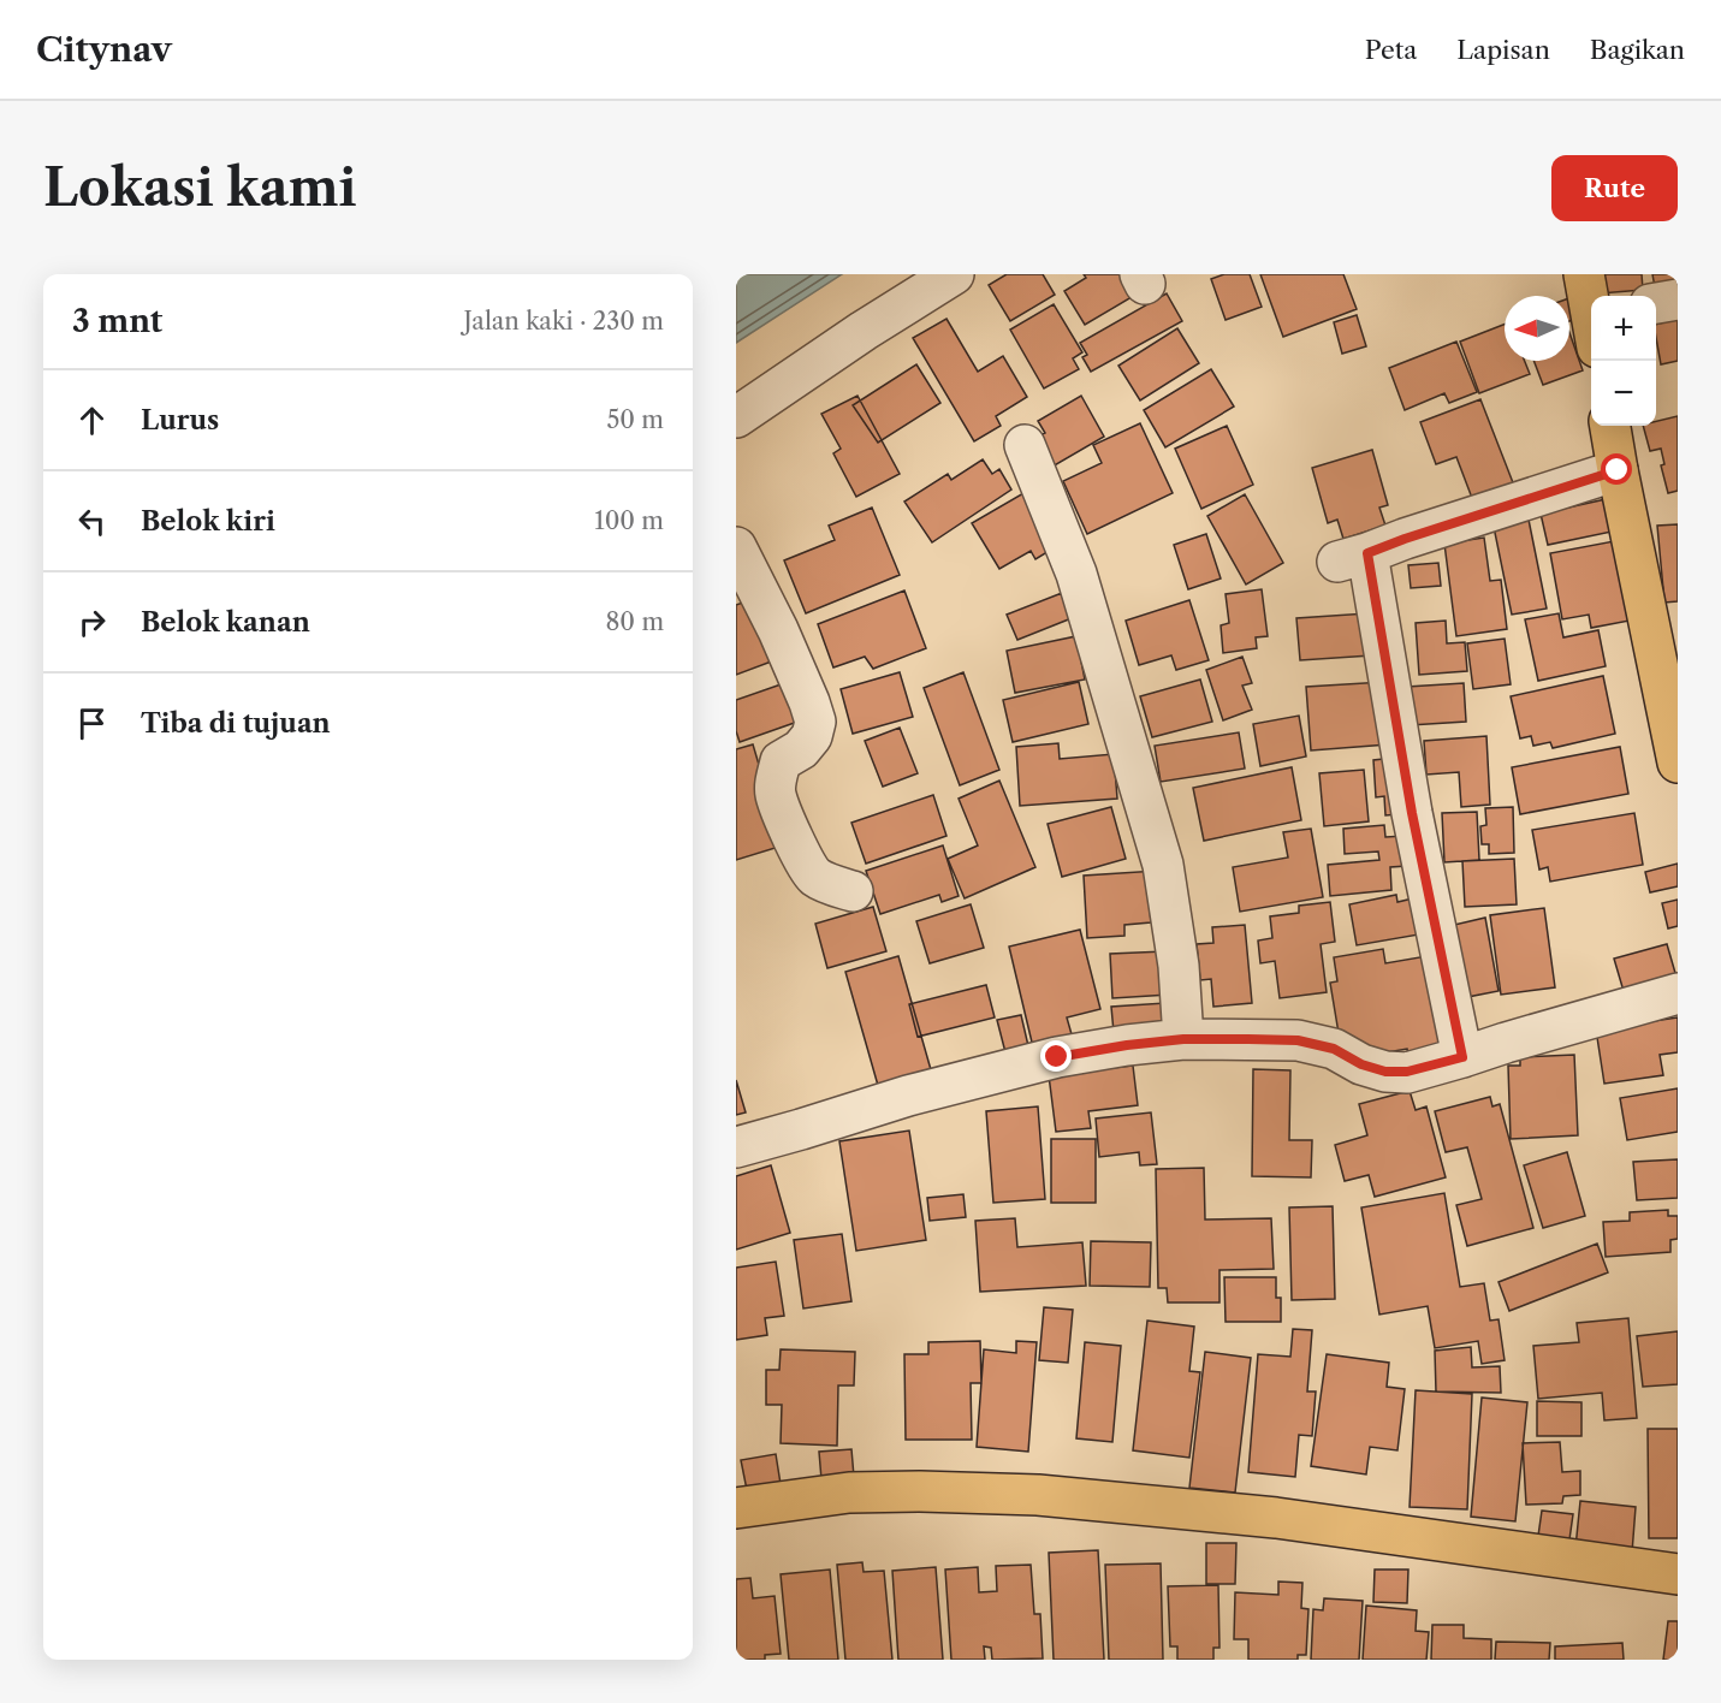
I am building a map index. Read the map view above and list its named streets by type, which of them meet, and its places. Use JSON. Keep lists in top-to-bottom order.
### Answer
{
  "north": "left",
  "page": {
    "header": "Citynav",
    "nav": ["Peta", "Lapisan", "Bagikan"],
    "buttons": "Rute",
    "title": "Lokasi kami",
    "heading": ["3 mnt", "Jalan kaki · 230 m"],
    "map_buttons": ["+", "−"],
    "list": [
      ["Lurus", "50 m"],
      ["Belok kiri", "100 m"],
      ["Belok kanan", "80 m"],
      "Tiba di tujuan"
    ]
  }
}
